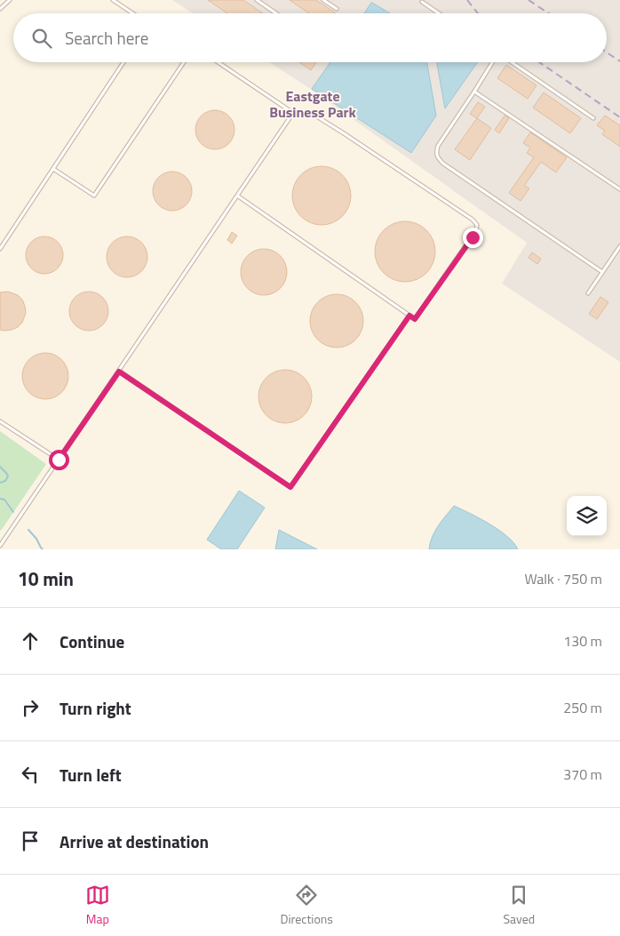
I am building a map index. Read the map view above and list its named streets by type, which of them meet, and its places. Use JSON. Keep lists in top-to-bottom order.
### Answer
{
  "districts": ["Eastgate Business Park"],
  "page": {
    "search": "Search here",
    "heading": ["10 min", "Walk · 750 m"],
    "list": [
      ["Continue", "130 m"],
      ["Turn right", "250 m"],
      ["Turn left", "370 m"],
      "Arrive at destination"
    ],
    "nav": ["Map", "Directions", "Saved"]
  }
}
